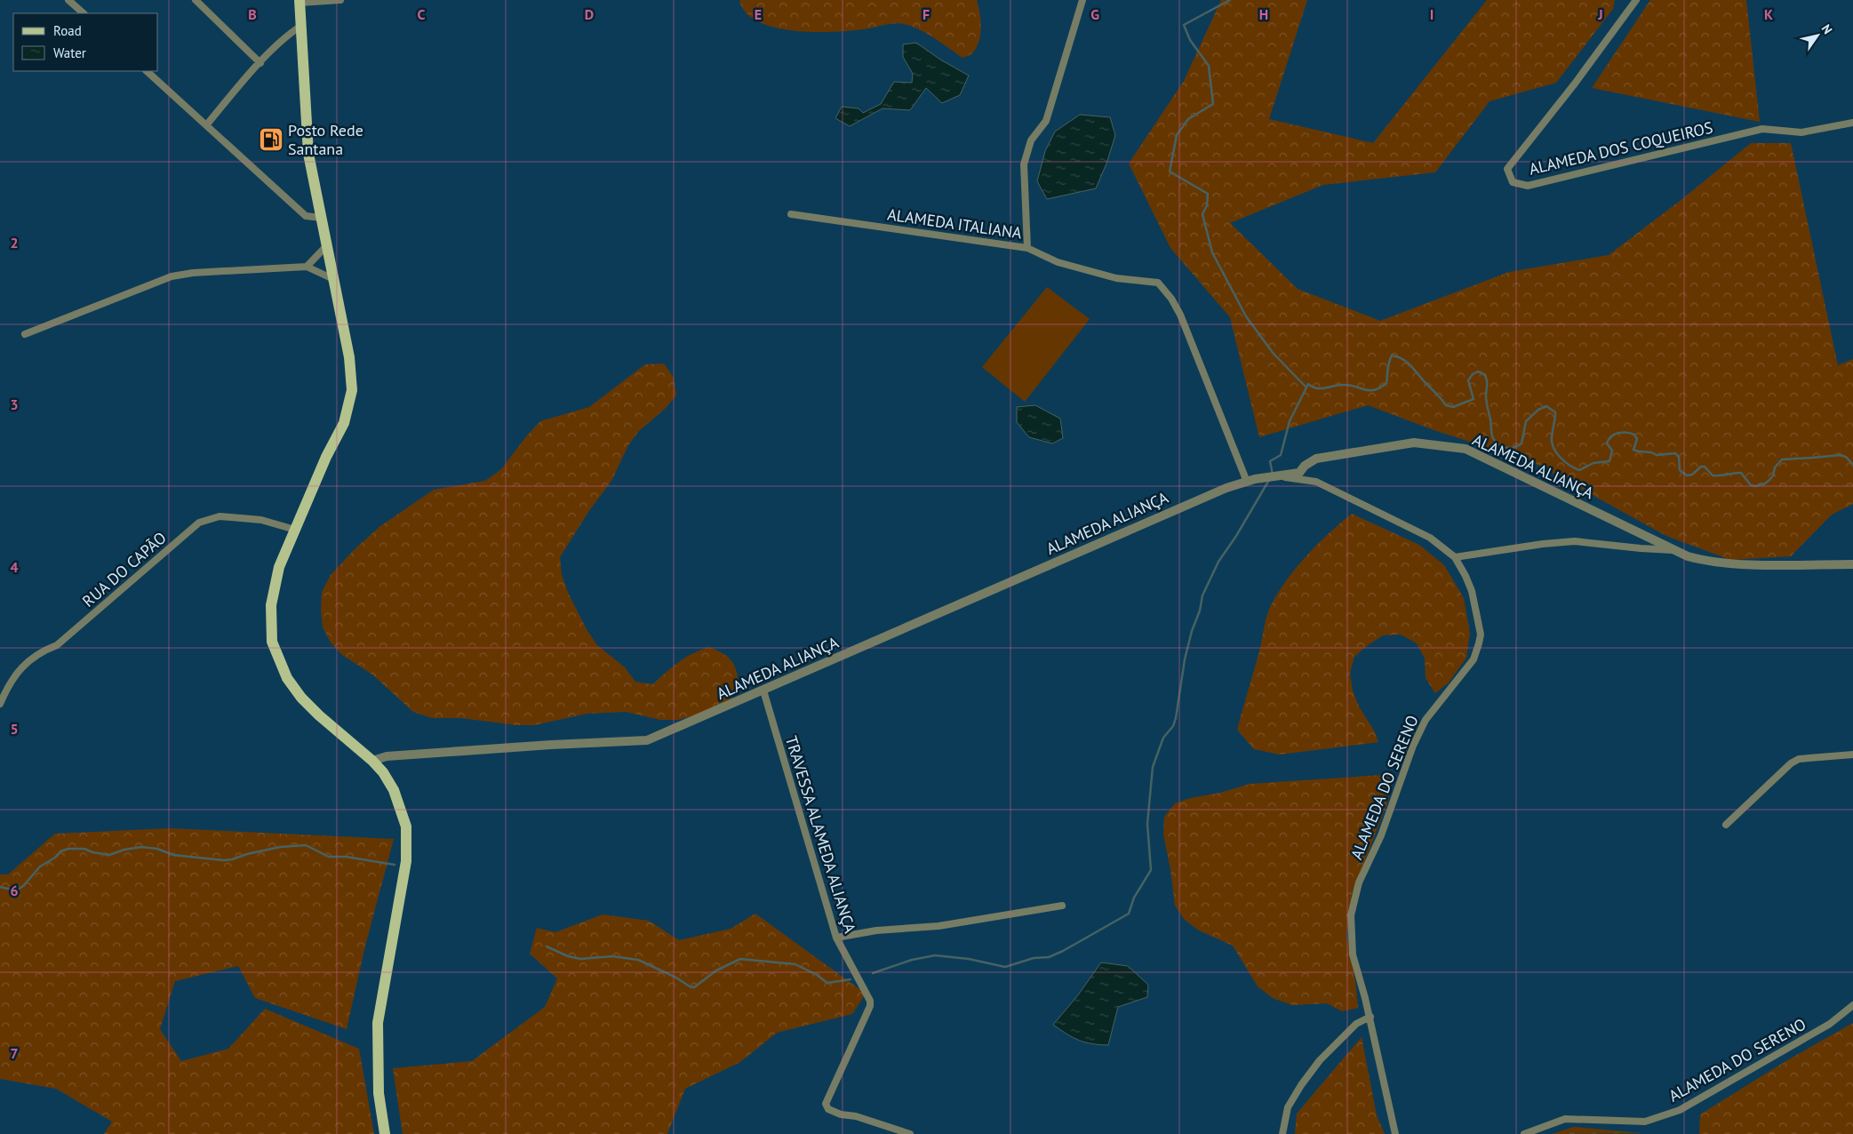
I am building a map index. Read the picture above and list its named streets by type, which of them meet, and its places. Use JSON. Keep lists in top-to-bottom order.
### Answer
{
  "streets": {
    "street": [
      "ALAMEDA DOS COQUEIROS",
      "ALAMEDA ITALIANA",
      "ALAMEDA ALIANÇA",
      "RUA DO CAPÃO",
      "ALAMEDA DO SERENO",
      "TRAVESSA ALAMEDA ALIANÇA"
    ]
  },
  "crossings": [
    ["ALAMEDA ITALIANA", "ALAMEDA ALIANÇA"],
    ["ALAMEDA ALIANÇA", "ALAMEDA DO SERENO"],
    ["ALAMEDA ALIANÇA", "TRAVESSA ALAMEDA ALIANÇA"]
  ],
  "places": {
    "fuel station": ["Posto Rede Santana"]
  },
  "legend": ["Road", "Water"],
  "north": "top right",
  "grid": {
    "columns": [
      "B",
      "C",
      "D",
      "E",
      "F",
      "G",
      "H",
      "I",
      "J",
      "K"
    ],
    "rows": [
      "2",
      "3",
      "4",
      "5",
      "6",
      "7"
    ]
  }
}
